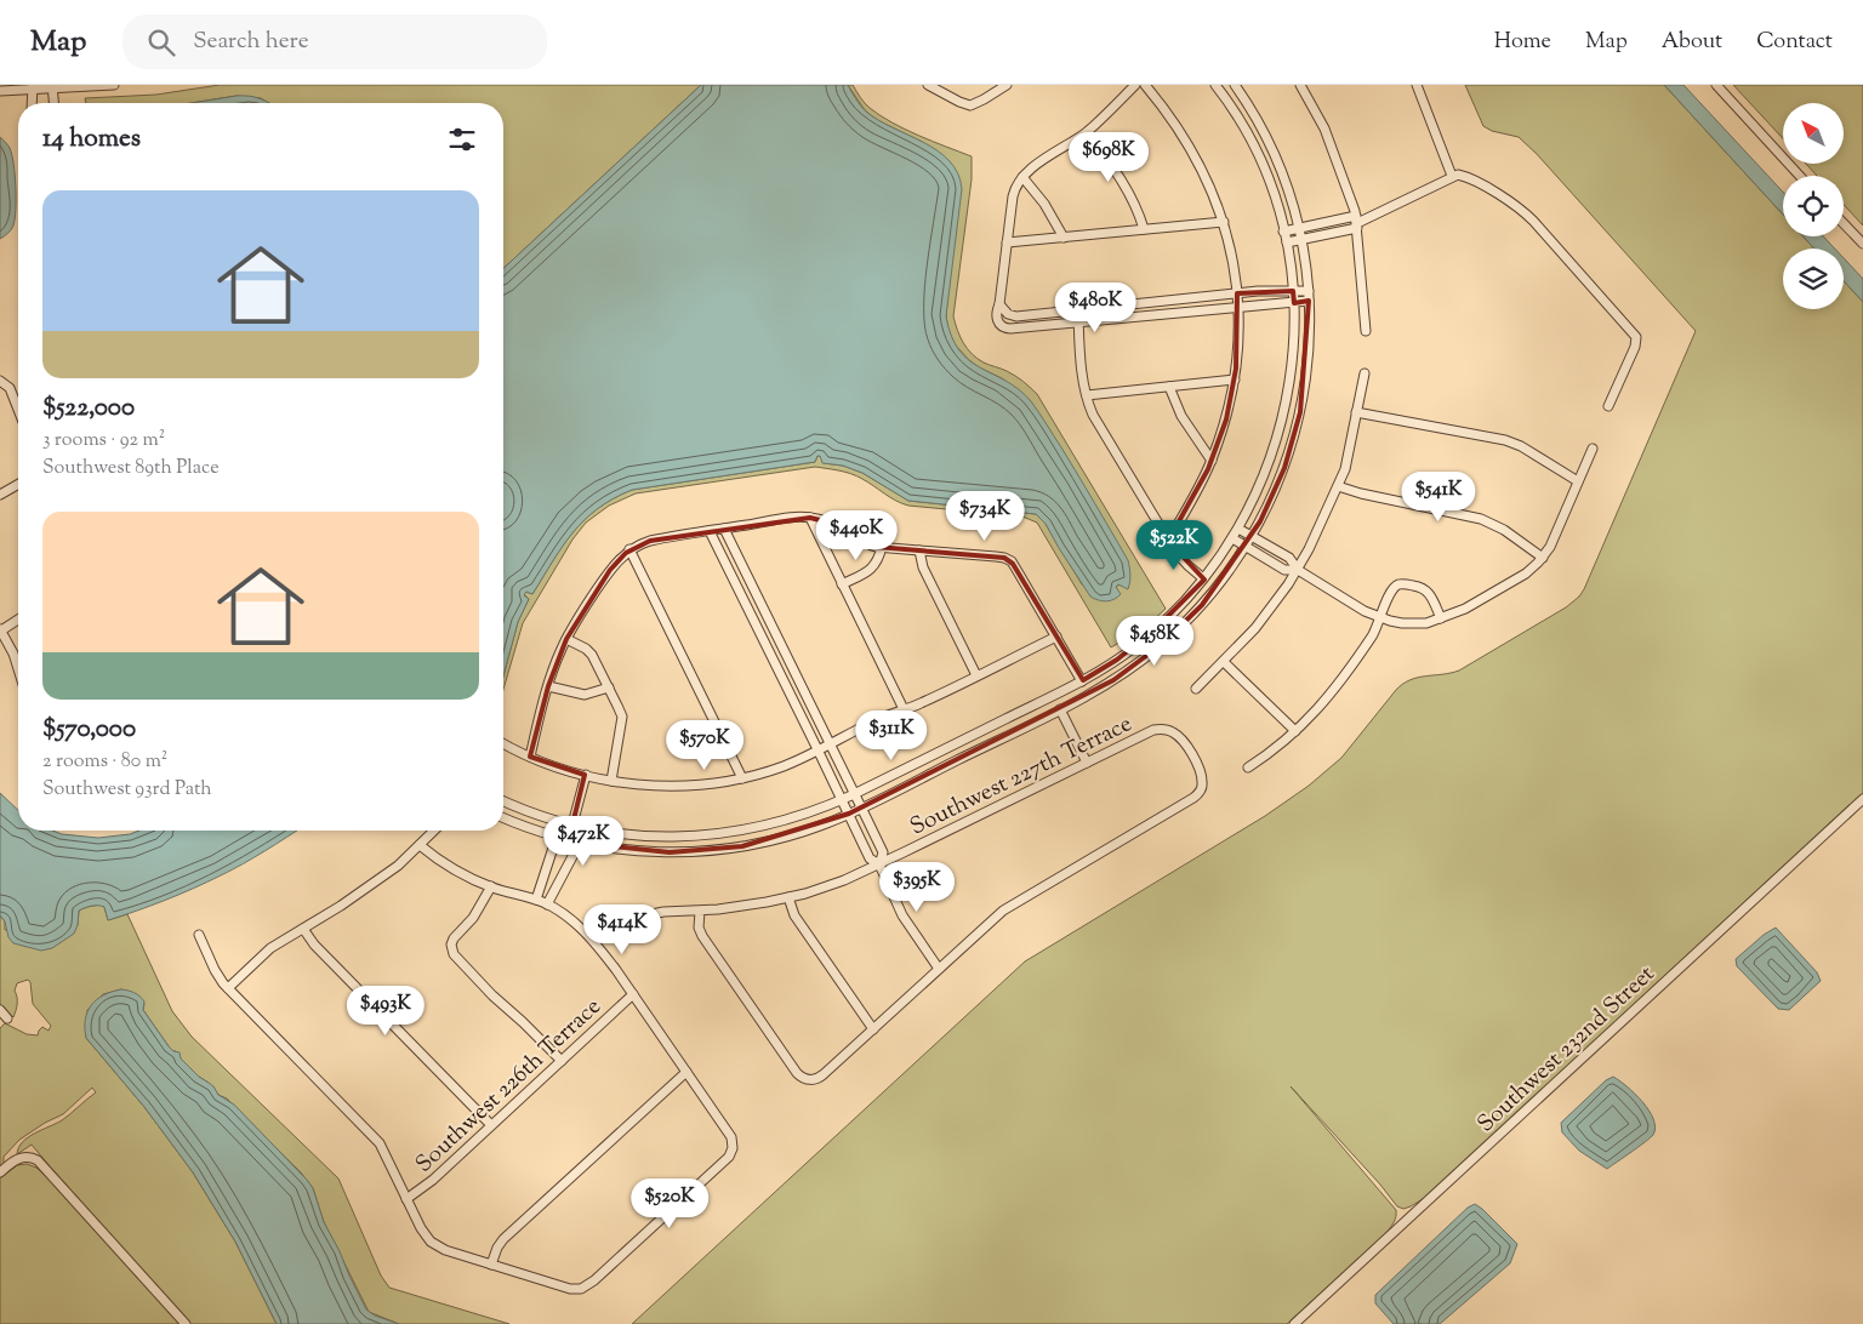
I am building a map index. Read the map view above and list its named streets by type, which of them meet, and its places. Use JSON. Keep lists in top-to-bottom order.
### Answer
{
  "streets": {
    "street": ["Southwest 227th Terrace", "Southwest 232nd Street", "Southwest 226th Terrace"]
  },
  "north": "top left",
  "page": {
    "header": "Map",
    "search": "Search here",
    "nav": [
      "Home",
      "Map",
      "About",
      "Contact"
    ],
    "heading": "14 homes",
    "price": [
      "$698K",
      "$480K",
      "$541K",
      "$734K",
      "$440K",
      "$522K",
      "$458K",
      "$311K",
      "$570K",
      "$472K",
      "$395K",
      "$414K",
      "$493K",
      "$520K"
    ],
    "list": [
      {
        "name": "$522,000",
        "note": "3 rooms · 92 m² · Southwest 89th Place"
      },
      {
        "name": "$570,000",
        "note": "2 rooms · 80 m² · Southwest 93rd Path"
      }
    ]
  }
}
